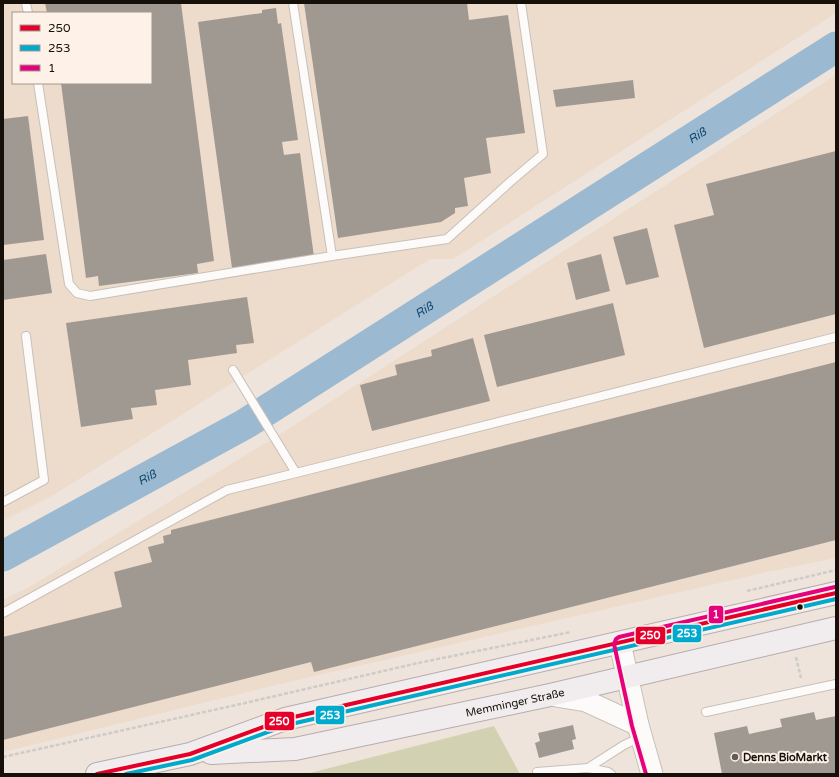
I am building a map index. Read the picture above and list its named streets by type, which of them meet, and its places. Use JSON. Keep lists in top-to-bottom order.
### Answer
{
  "streets": {
    "main road": ["Memminger Straße"]
  },
  "water": ["Riß"],
  "places": ["Denns BioMarkt"],
  "lines": ["transit line 1", "transit line 250", "transit line 253"],
  "legend": ["250", "253", "1"]
}
